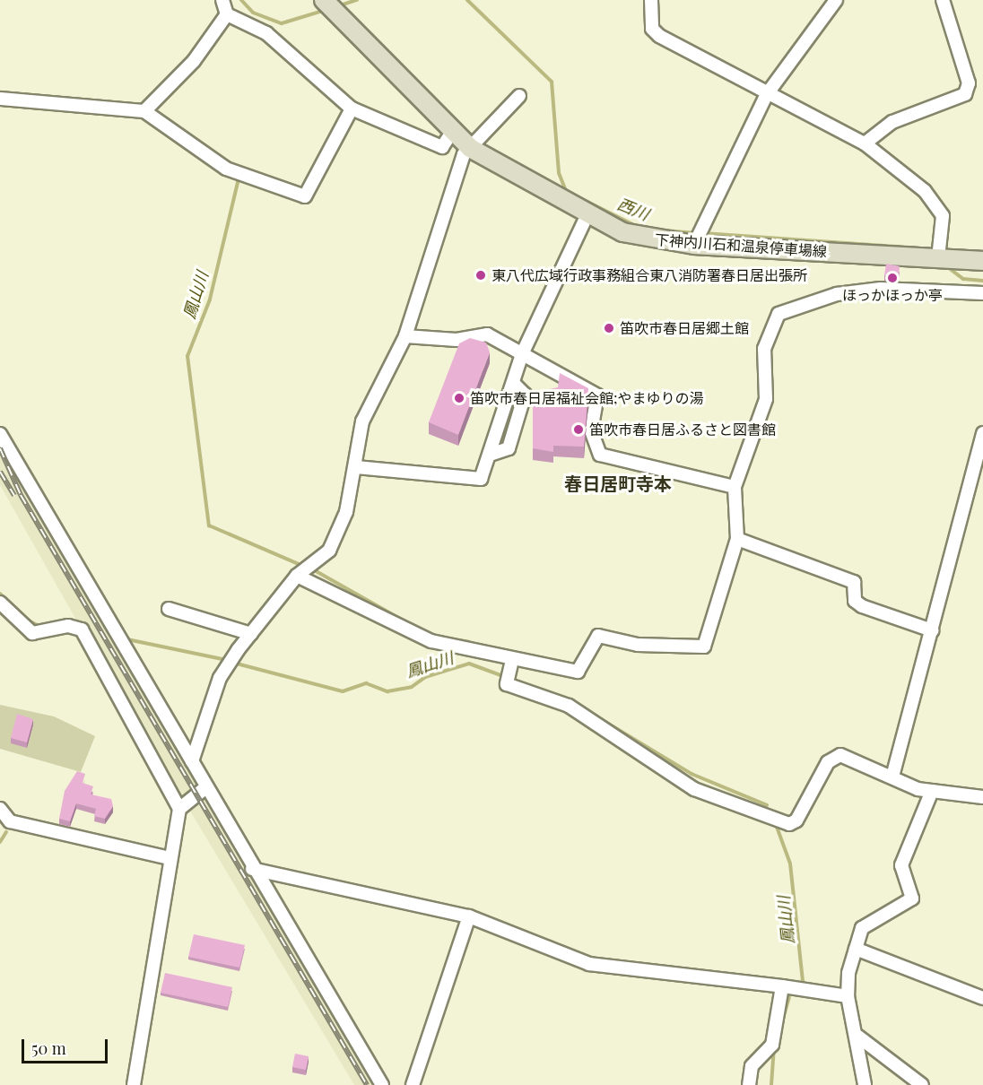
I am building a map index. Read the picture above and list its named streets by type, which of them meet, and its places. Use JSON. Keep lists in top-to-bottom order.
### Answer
{
  "streets": {
    "main road": ["下神内川石和温泉停車場線"]
  },
  "districts": ["春日居町寺本"],
  "water": ["西川", "鳳山川"],
  "places": [
    "東八代広域行政事務組合東八消防署春日居出張所",
    "ほっかほっか亭",
    "笛吹市春日居郷土館",
    "笛吹市春日居福祉会館;やまゆりの湯",
    "笛吹市春日居ふるさと図書館"
  ],
  "scale_bar": "50 m"
}
